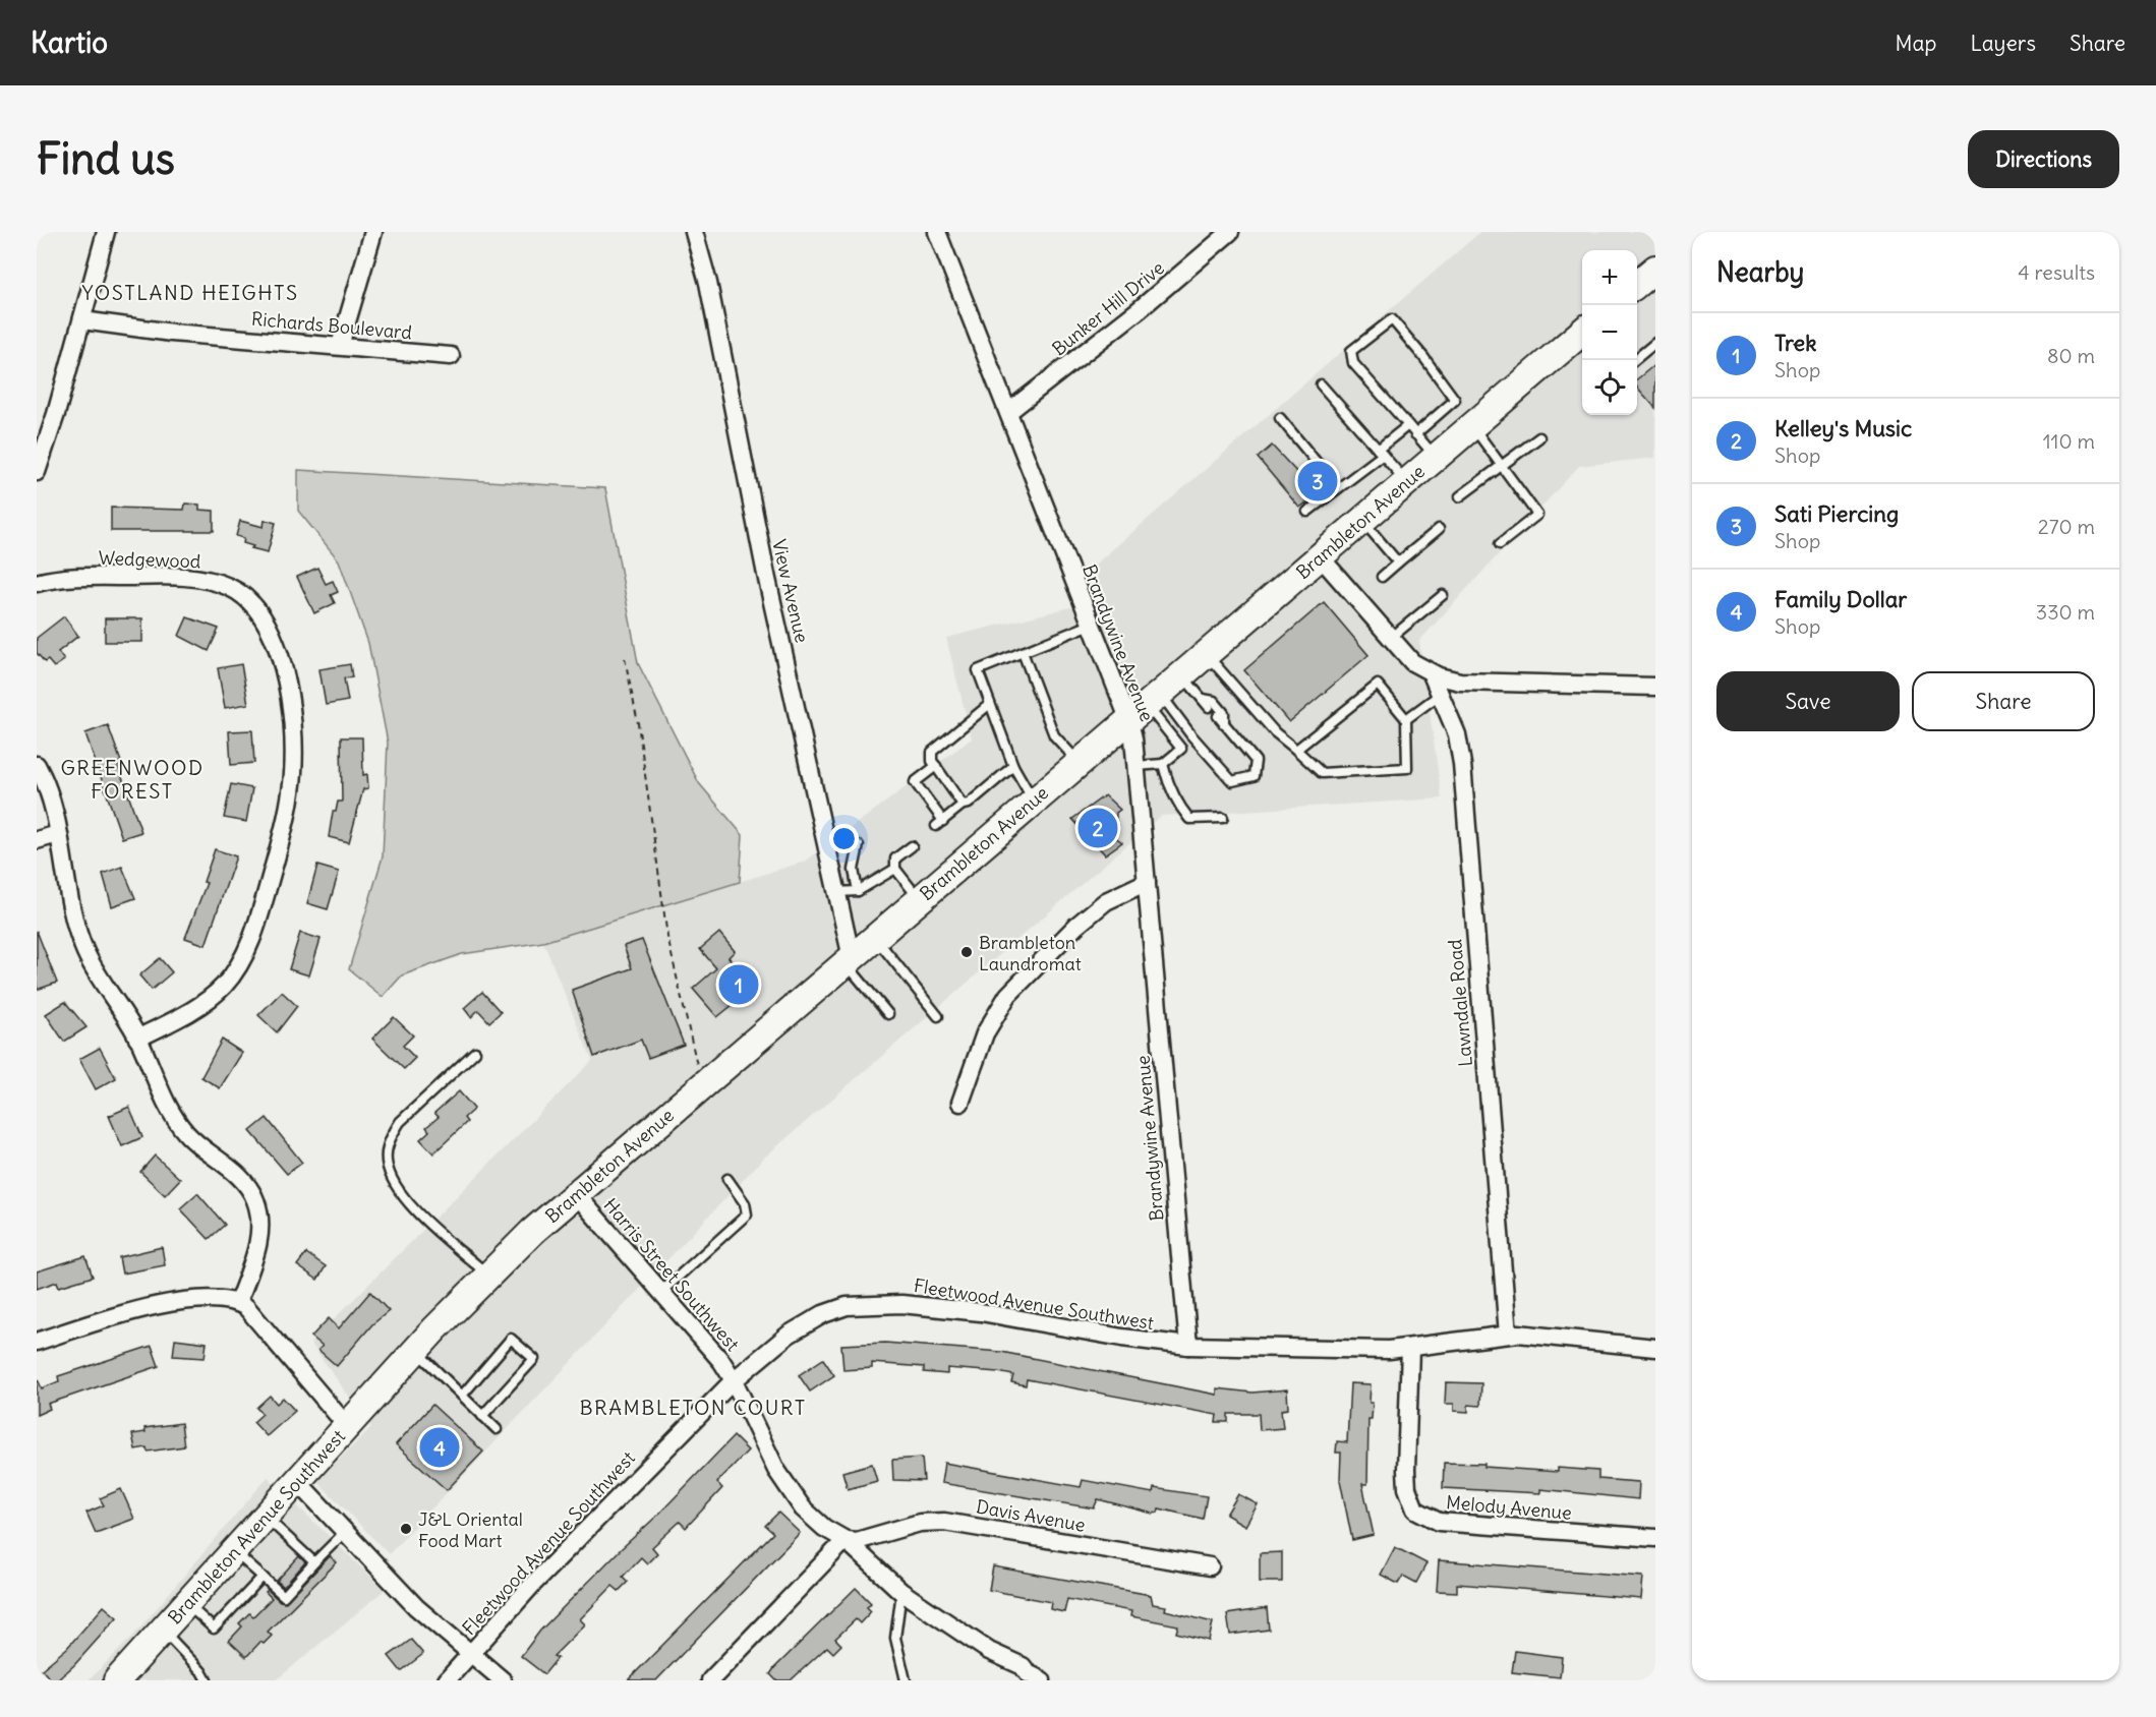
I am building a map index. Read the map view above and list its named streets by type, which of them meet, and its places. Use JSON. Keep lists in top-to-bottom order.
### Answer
{
  "streets": {
    "main road": ["Brambleton Avenue", "Brambleton Avenue Southwest"],
    "street": [
      "Bunker Hill Drive",
      "Richards Boulevard",
      "Wedgewood",
      "View Avenue",
      "Brandywine Avenue",
      "Lawndale Road",
      "Harris Street Southwest",
      "Fleetwood Avenue Southwest",
      "Melody Avenue",
      "Davis Avenue"
    ]
  },
  "crossings": [
    ["Bunker Hill Drive", "Brandywine Avenue"],
    ["Brambleton Avenue", "View Avenue"],
    ["Brambleton Avenue", "Brandywine Avenue"],
    ["Brambleton Avenue", "Harris Street Southwest"],
    ["Brambleton Avenue", "Brambleton Avenue Southwest"],
    ["Brandywine Avenue", "Fleetwood Avenue Southwest"],
    ["Lawndale Road", "Fleetwood Avenue Southwest"],
    ["Harris Street Southwest", "Fleetwood Avenue Southwest"],
    ["Harris Street Southwest", "Davis Avenue"],
    ["Fleetwood Avenue Southwest", "Melody Avenue"]
  ],
  "districts": ["YOSTLAND HEIGHTS", "GREENWOOD FOREST", "BRAMBLETON COURT"],
  "places": ["Brambleton Laundromat", "J&L Oriental Food Mart"],
  "page": {
    "header": "Kartio",
    "nav": ["Map", "Layers", "Share"],
    "buttons": [
      "Directions",
      ["Save", "Share"]
    ],
    "title": "Find us",
    "heading": ["Nearby", "4 results"],
    "map_buttons": ["+", "−"],
    "list": [
      {
        "mark": "1",
        "name": "Trek",
        "note": "Shop",
        "value": "80 m"
      },
      {
        "mark": "2",
        "name": "Kelley's Music",
        "note": "Shop",
        "value": "110 m"
      },
      {
        "mark": "3",
        "name": "Sati Piercing",
        "note": "Shop",
        "value": "270 m"
      },
      {
        "mark": "4",
        "name": "Family Dollar",
        "note": "Shop",
        "value": "330 m"
      }
    ],
    "pins": [
      "3",
      "2",
      "1",
      "4"
    ]
  }
}
